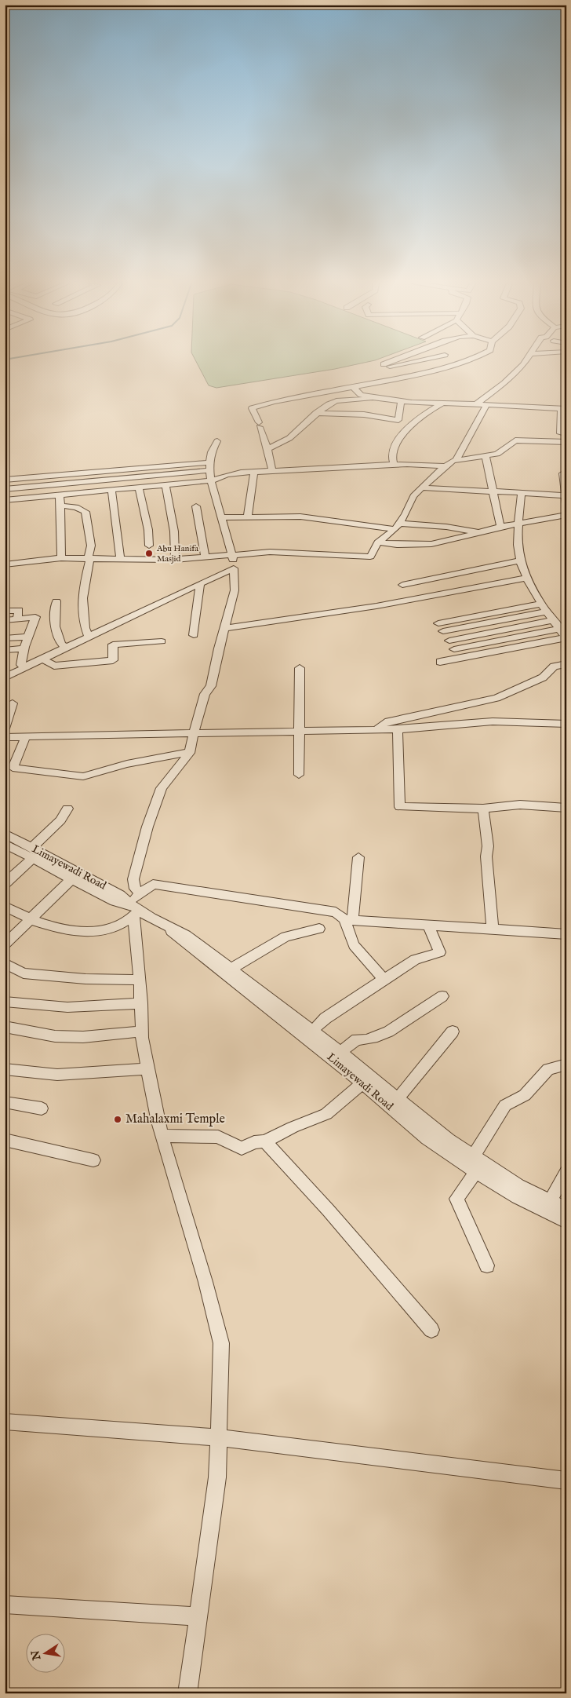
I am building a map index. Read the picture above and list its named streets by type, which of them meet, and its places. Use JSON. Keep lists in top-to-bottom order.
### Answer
{
  "streets": {
    "street": ["Limayewadi Road"]
  },
  "places": ["Abu Hanifa Masjid", "Mahalaxmi Temple"],
  "north": "left"
}
